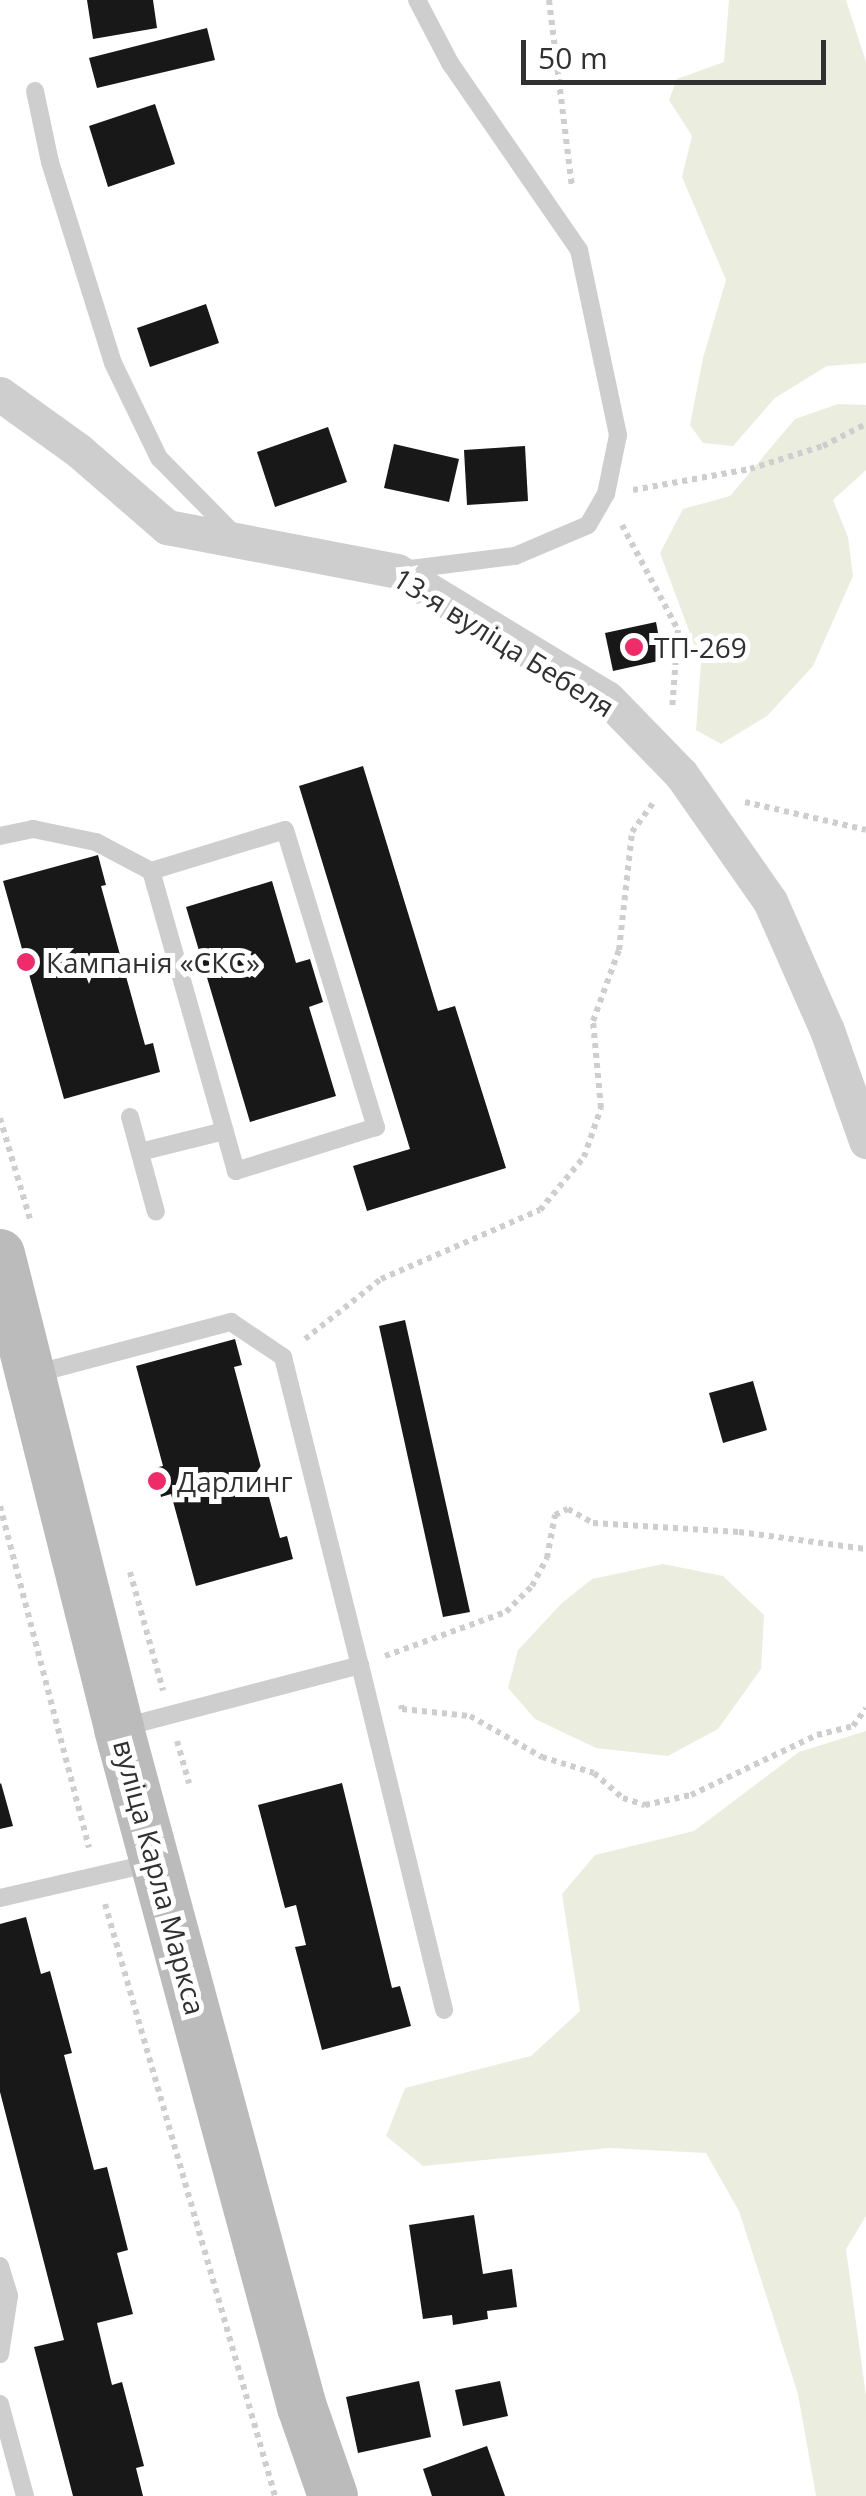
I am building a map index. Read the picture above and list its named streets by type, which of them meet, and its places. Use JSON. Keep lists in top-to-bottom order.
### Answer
{
  "streets": {
    "main road": ["вуліца Карла Маркса"],
    "street": ["13-я вуліца Бебеля"]
  },
  "places": ["ТП-269", "Кампанія «СКС»", "Дарлинг"],
  "scale_bar": "50 m"
}
